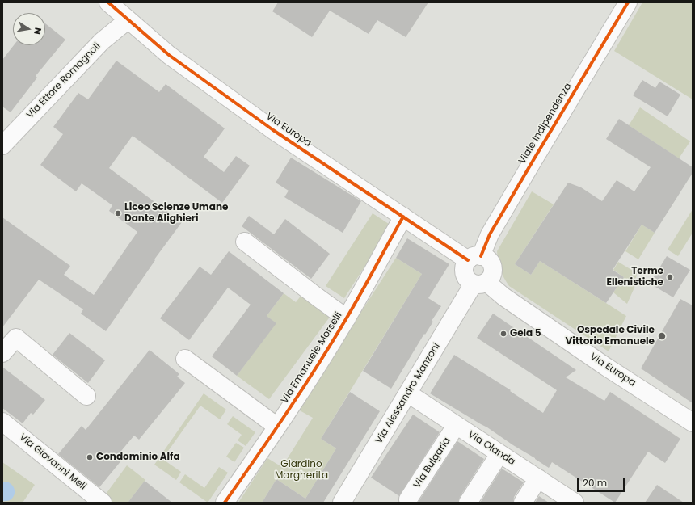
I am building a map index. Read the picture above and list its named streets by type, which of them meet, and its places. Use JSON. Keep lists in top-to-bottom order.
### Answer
{
  "streets": {
    "street": [
      "Via Ettore Romagnoli",
      "Viale Indipendenza",
      "Via Europa",
      "Via Emanuele Morselli",
      "Via Alessandro Manzoni",
      "Via Olanda",
      "Via Giovanni Meli",
      "Via Bulgaria"
    ]
  },
  "crossings": [
    ["Via Ettore Romagnoli", "Via Europa"],
    ["Viale Indipendenza", "Via Europa"],
    ["Viale Indipendenza", "Via Alessandro Manzoni"],
    ["Via Europa", "Via Emanuele Morselli"],
    ["Via Europa", "Via Alessandro Manzoni"],
    ["Via Alessandro Manzoni", "Via Olanda"],
    ["Via Olanda", "Via Bulgaria"]
  ],
  "parks": ["Giardino Margherita"],
  "places": [
    "Liceo Scienze Umane Dante Alighieri",
    "Terme Ellenistiche",
    "Gela 5",
    "Ospedale Civile Vittorio Emanuele",
    "Condominio Alfa"
  ],
  "scale_bar": "20 m",
  "north": "right"
}
